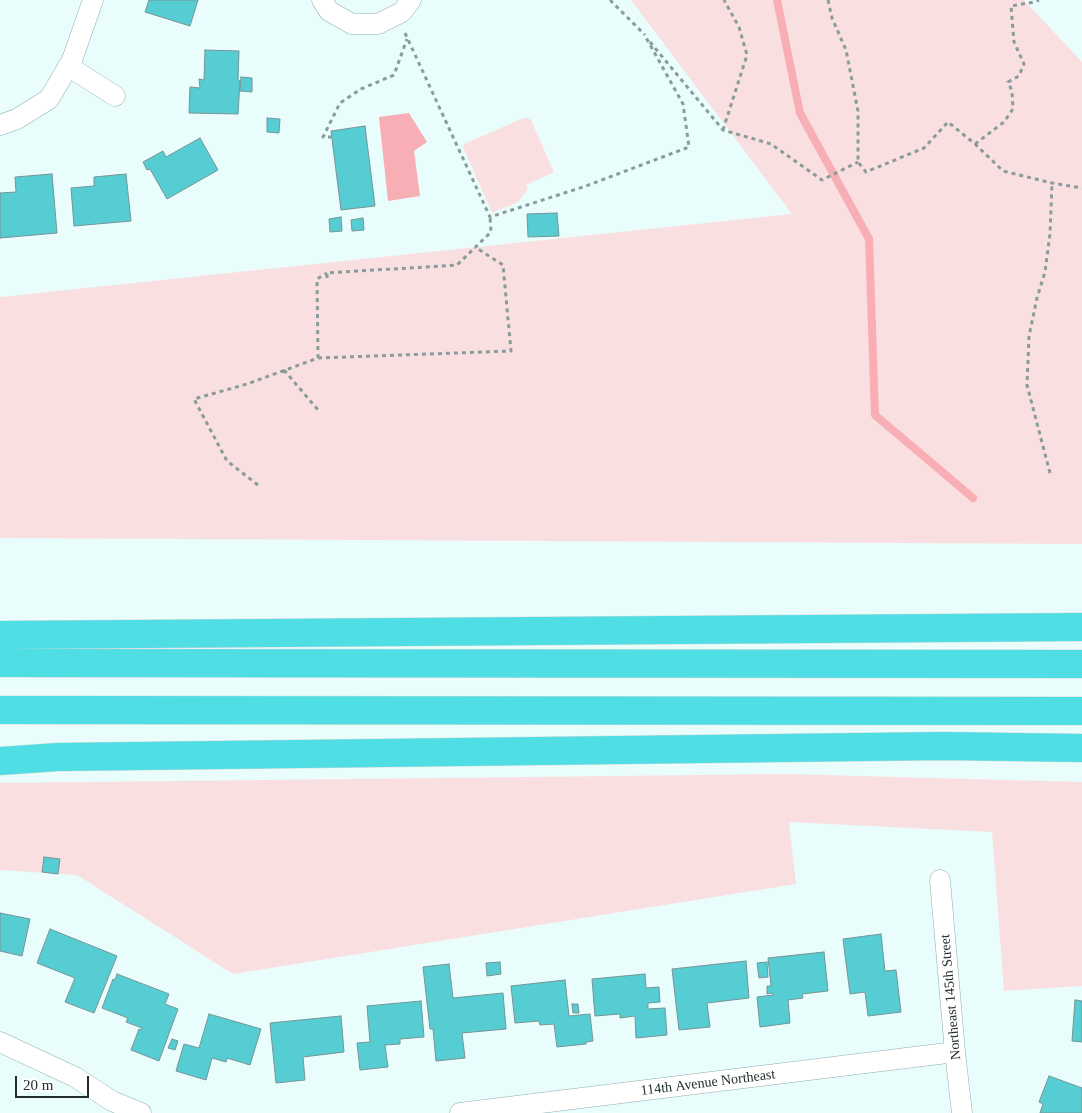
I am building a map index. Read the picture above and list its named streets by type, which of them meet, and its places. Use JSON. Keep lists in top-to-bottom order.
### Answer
{
  "streets": {
    "street": ["Northeast 145th Street", "114th Avenue Northeast"]
  },
  "crossings": [
    ["Northeast 145th Street", "114th Avenue Northeast"]
  ],
  "scale_bar": "20 m"
}
